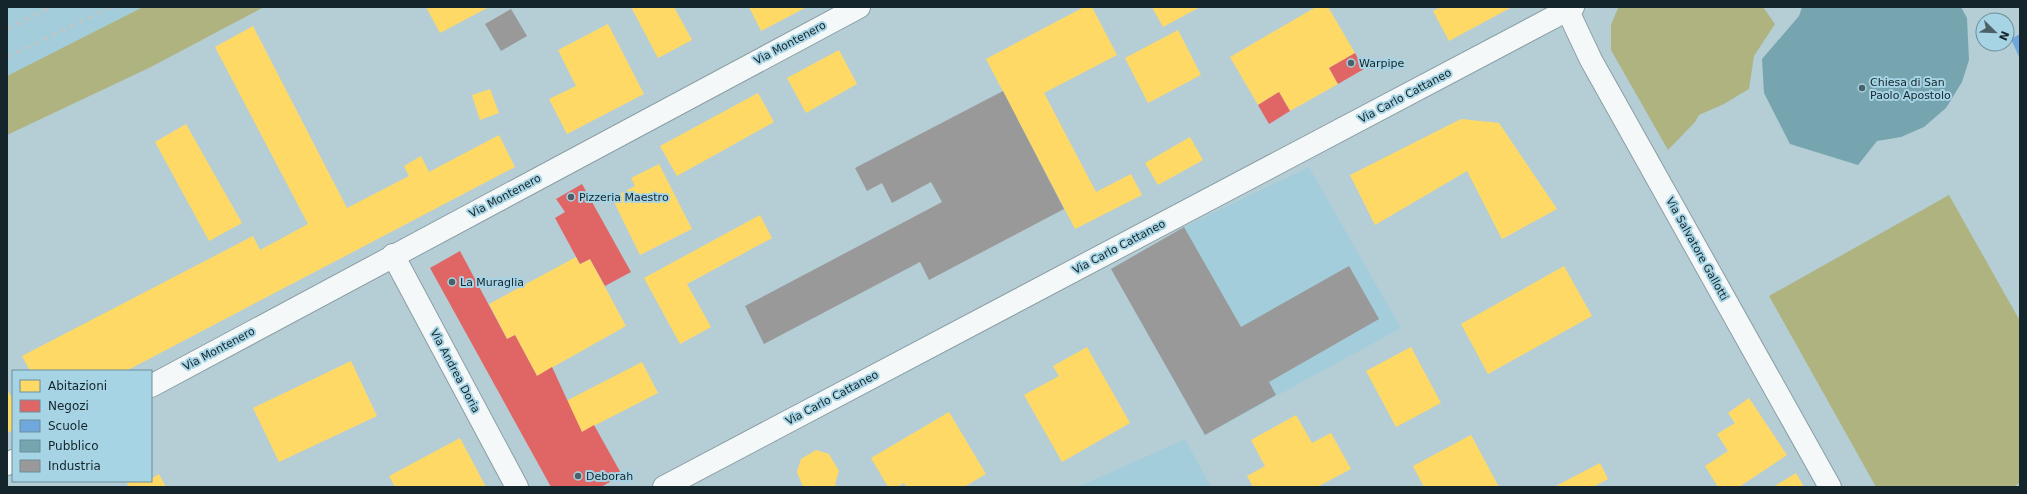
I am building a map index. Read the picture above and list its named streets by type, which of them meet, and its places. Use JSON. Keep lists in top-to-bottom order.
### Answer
{
  "streets": {
    "street": [
      "Via Montenero",
      "Via Carlo Cattaneo",
      "Via Salvatore Gallotti",
      "Via Andrea Doria"
    ]
  },
  "crossings": [
    ["Via Montenero", "Via Andrea Doria"],
    ["Via Carlo Cattaneo", "Via Salvatore Gallotti"]
  ],
  "places": [
    "Warpipe",
    "Chiesa di San Paolo Apostolo",
    "Pizzeria Maestro",
    "La Muraglia",
    "Deborah"
  ],
  "legend": [
    "Abitazioni",
    "Negozi",
    "Scuole",
    "Pubblico",
    "Industria"
  ],
  "north": "bottom right"
}
